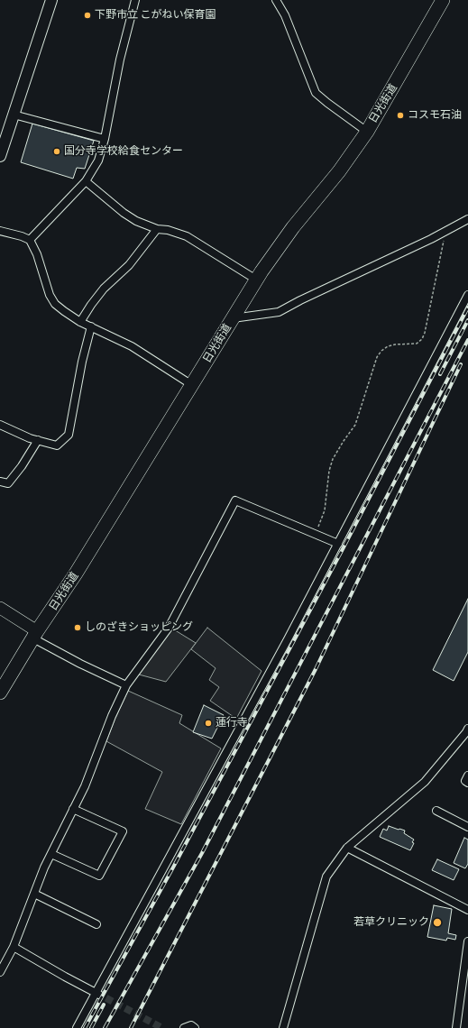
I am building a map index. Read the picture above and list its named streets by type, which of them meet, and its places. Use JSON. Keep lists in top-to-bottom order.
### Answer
{
  "streets": {
    "highway": ["日光街道"]
  },
  "places": [
    "下野市立 こがねい保育園",
    "コスモ石油",
    "国分寺学校給食センター",
    "しのざきショッピング",
    "蓮行寺",
    "若草クリニック"
  ]
}
